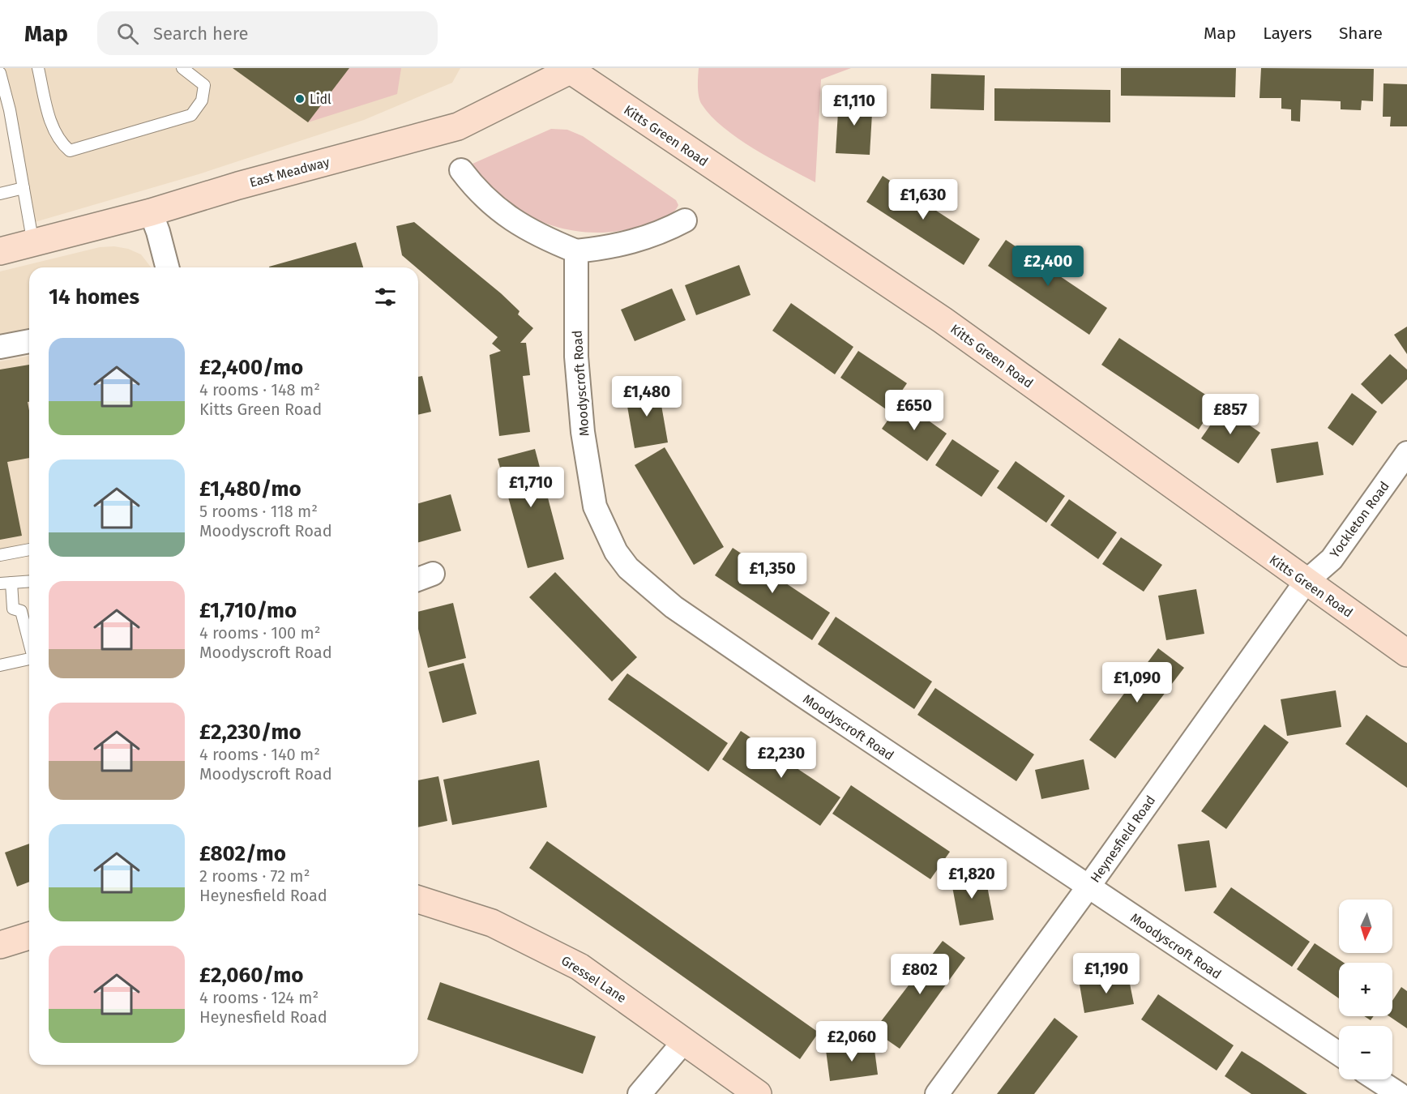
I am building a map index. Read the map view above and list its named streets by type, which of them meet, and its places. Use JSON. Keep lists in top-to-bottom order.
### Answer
{
  "streets": {
    "street": [
      "Kitts Green Road",
      "East Meadway",
      "Moodyscroft Road",
      "Yockleton Road",
      "Heynesfield Road",
      "Gressel Lane"
    ]
  },
  "crossings": [
    ["Kitts Green Road", "East Meadway"],
    ["Kitts Green Road", "Yockleton Road"],
    ["Kitts Green Road", "Heynesfield Road"],
    ["Moodyscroft Road", "Heynesfield Road"],
    ["Yockleton Road", "Heynesfield Road"]
  ],
  "places": ["Lidl"],
  "north": "bottom",
  "page": {
    "header": "Map",
    "search": "Search here",
    "nav": ["Map", "Layers", "Share"],
    "price": [
      "£1,110",
      "£1,630",
      "£2,400",
      "£1,480",
      "£650",
      "£857",
      "£1,710",
      "£1,350",
      "£1,090",
      "£2,230",
      "£1,820",
      "£1,190",
      "£802",
      "£2,060"
    ],
    "heading": "14 homes",
    "list": [
      {
        "name": "£2,400/mo",
        "note": "4 rooms · 148 m² · Kitts Green Road"
      },
      {
        "name": "£1,480/mo",
        "note": "5 rooms · 118 m² · Moodyscroft Road"
      },
      {
        "name": "£1,710/mo",
        "note": "4 rooms · 100 m² · Moodyscroft Road"
      },
      {
        "name": "£2,230/mo",
        "note": "4 rooms · 140 m² · Moodyscroft Road"
      },
      {
        "name": "£802/mo",
        "note": "2 rooms · 72 m² · Heynesfield Road"
      },
      {
        "name": "£2,060/mo",
        "note": "4 rooms · 124 m² · Heynesfield Road"
      }
    ],
    "map_buttons": ["+", "−"]
  }
}
